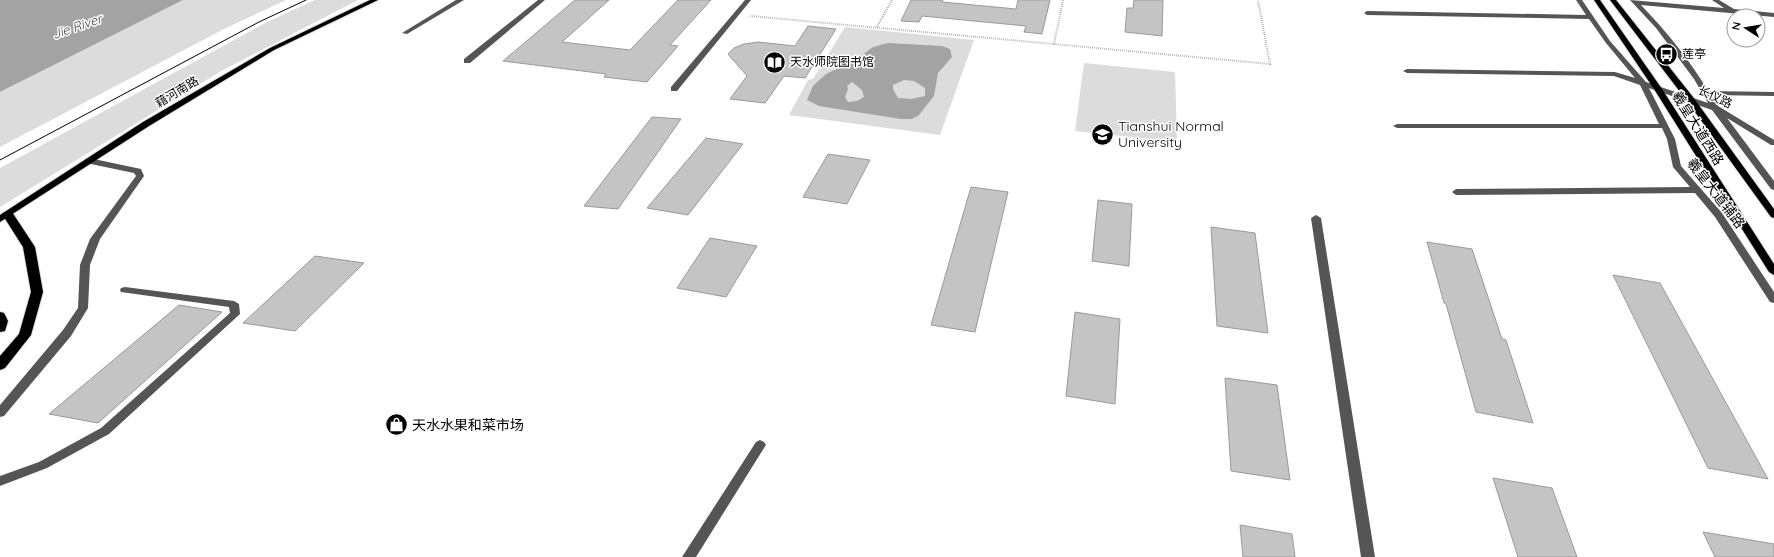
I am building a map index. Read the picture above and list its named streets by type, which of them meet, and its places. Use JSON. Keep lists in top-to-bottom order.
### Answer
{
  "streets": {
    "main road": ["藉河南路", "羲皇大道西路"],
    "street": ["长仪路", "羲皇大道辅路"]
  },
  "crossings": [
    ["长仪路", "羲皇大道西路"],
    ["长仪路", "羲皇大道辅路"]
  ],
  "water": ["Jie River"],
  "places": {
    "bus stop": ["莲亭"],
    "library": ["天水师院图书馆"],
    "school or university": ["Tianshui Normal University"],
    "shop": ["天水水果和菜市场"]
  },
  "north": "left"
}
